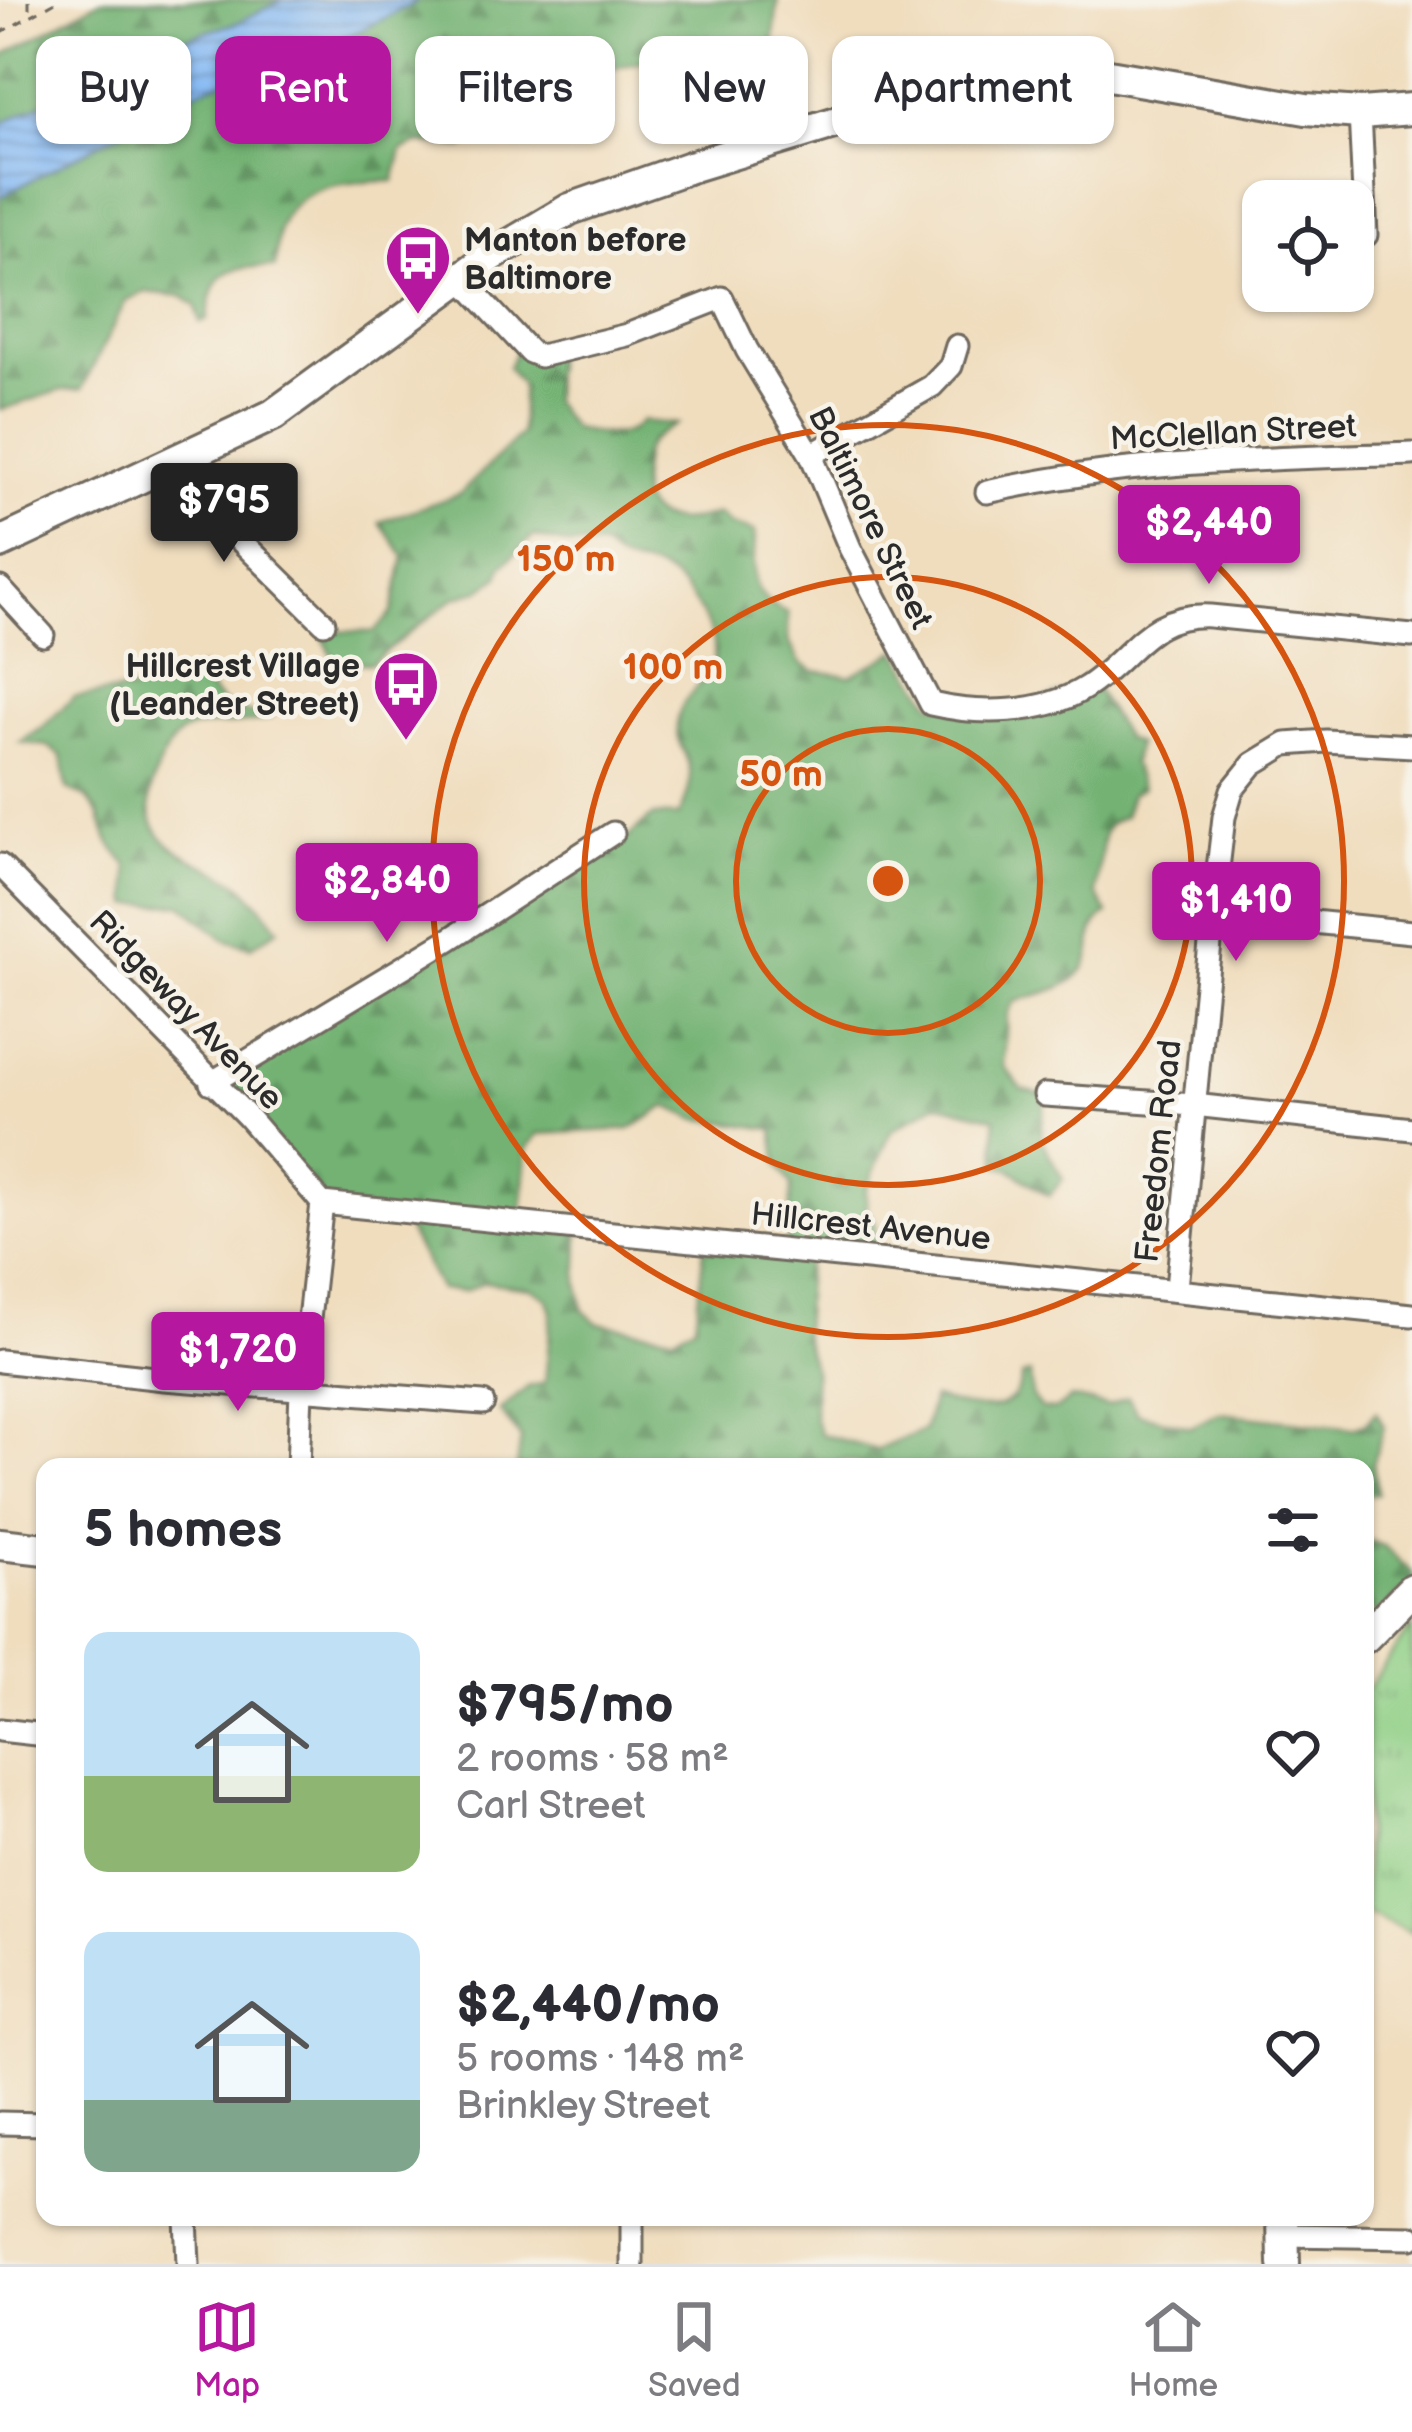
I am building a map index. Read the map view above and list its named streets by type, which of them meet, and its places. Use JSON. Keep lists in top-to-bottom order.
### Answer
{
  "streets": {
    "street": [
      "McClellan Street",
      "Baltimore Street",
      "Ridgeway Avenue",
      "Freedom Road",
      "Hillcrest Avenue"
    ]
  },
  "crossings": [
    ["Ridgeway Avenue", "Hillcrest Avenue"],
    ["Freedom Road", "Hillcrest Avenue"]
  ],
  "places": {
    "bus stop": ["Manton before Baltimore", "Hillcrest Village (Leander Street)"]
  },
  "page": {
    "chip": [
      "Buy",
      "Rent",
      "Filters",
      "New",
      "Apartment"
    ],
    "price": [
      "$795",
      "$2,440",
      "$2,840",
      "$1,410",
      "$1,720"
    ],
    "heading": "5 homes",
    "list": [
      {
        "name": "$795/mo",
        "note": "2 rooms · 58 m² · Carl Street"
      },
      {
        "name": "$2,440/mo",
        "note": "5 rooms · 148 m² · Brinkley Street"
      }
    ],
    "tabs": ["Map", "Saved", "Home"]
  },
  "rings": ["150 m", "100 m", "50 m"]
}
